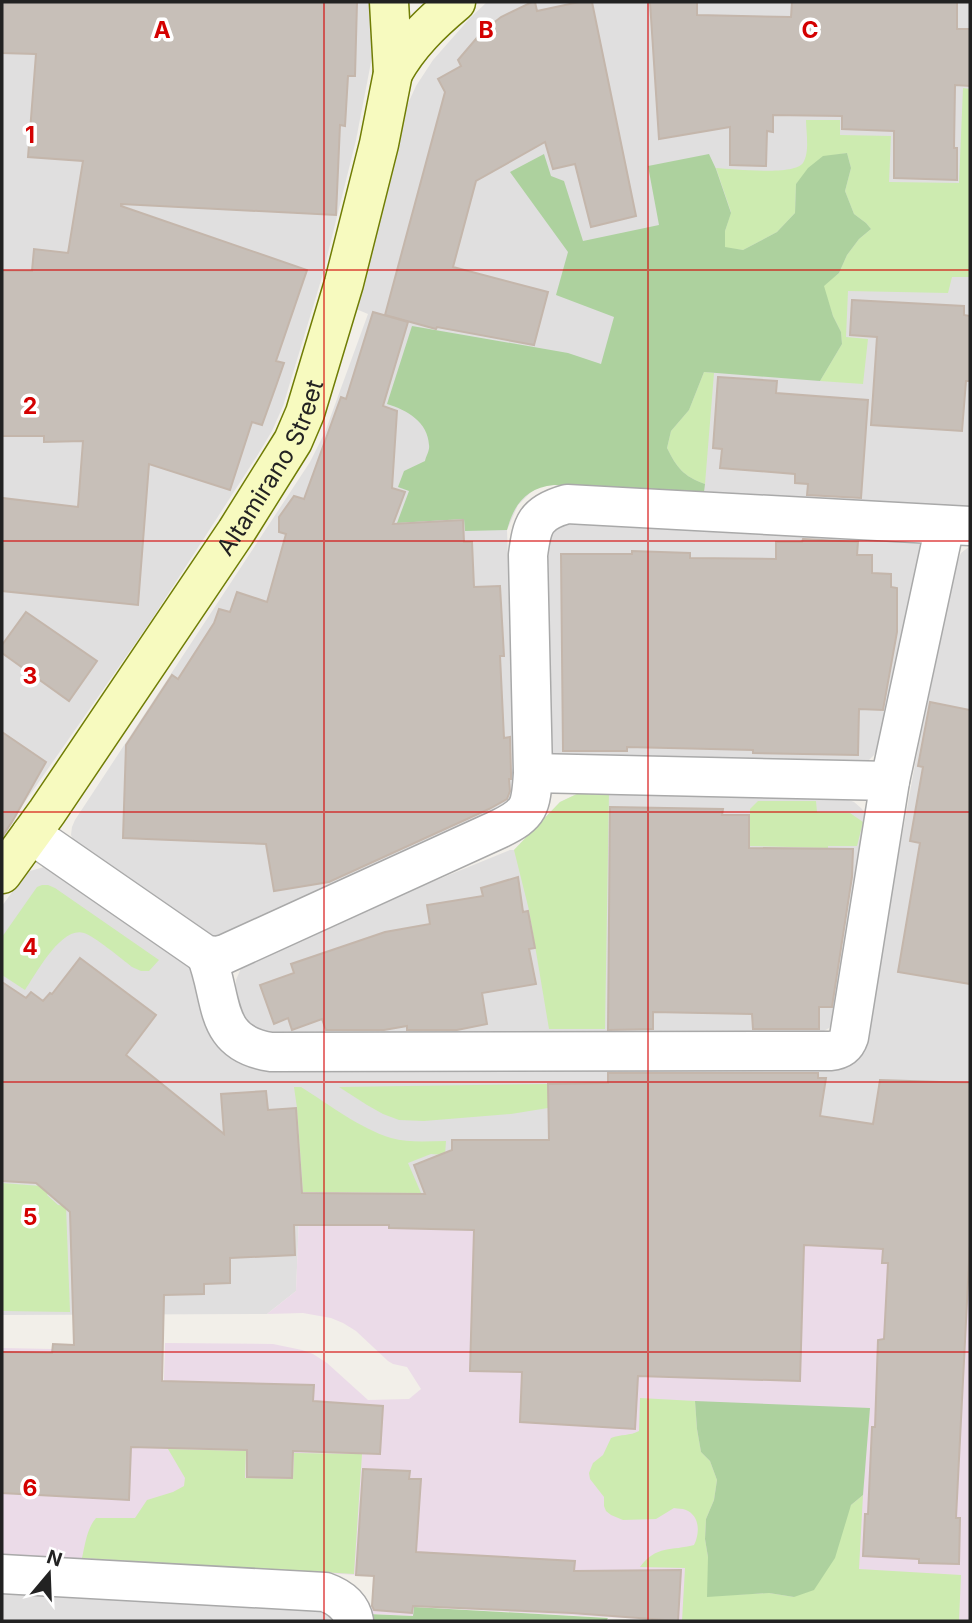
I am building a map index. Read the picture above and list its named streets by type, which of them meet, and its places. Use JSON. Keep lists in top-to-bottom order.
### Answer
{
  "streets": {
    "main road": ["Altamirano Street"]
  },
  "north": "top",
  "grid": {
    "columns": ["A", "B", "C"],
    "rows": [
      "1",
      "2",
      "3",
      "4",
      "5",
      "6"
    ]
  }
}
